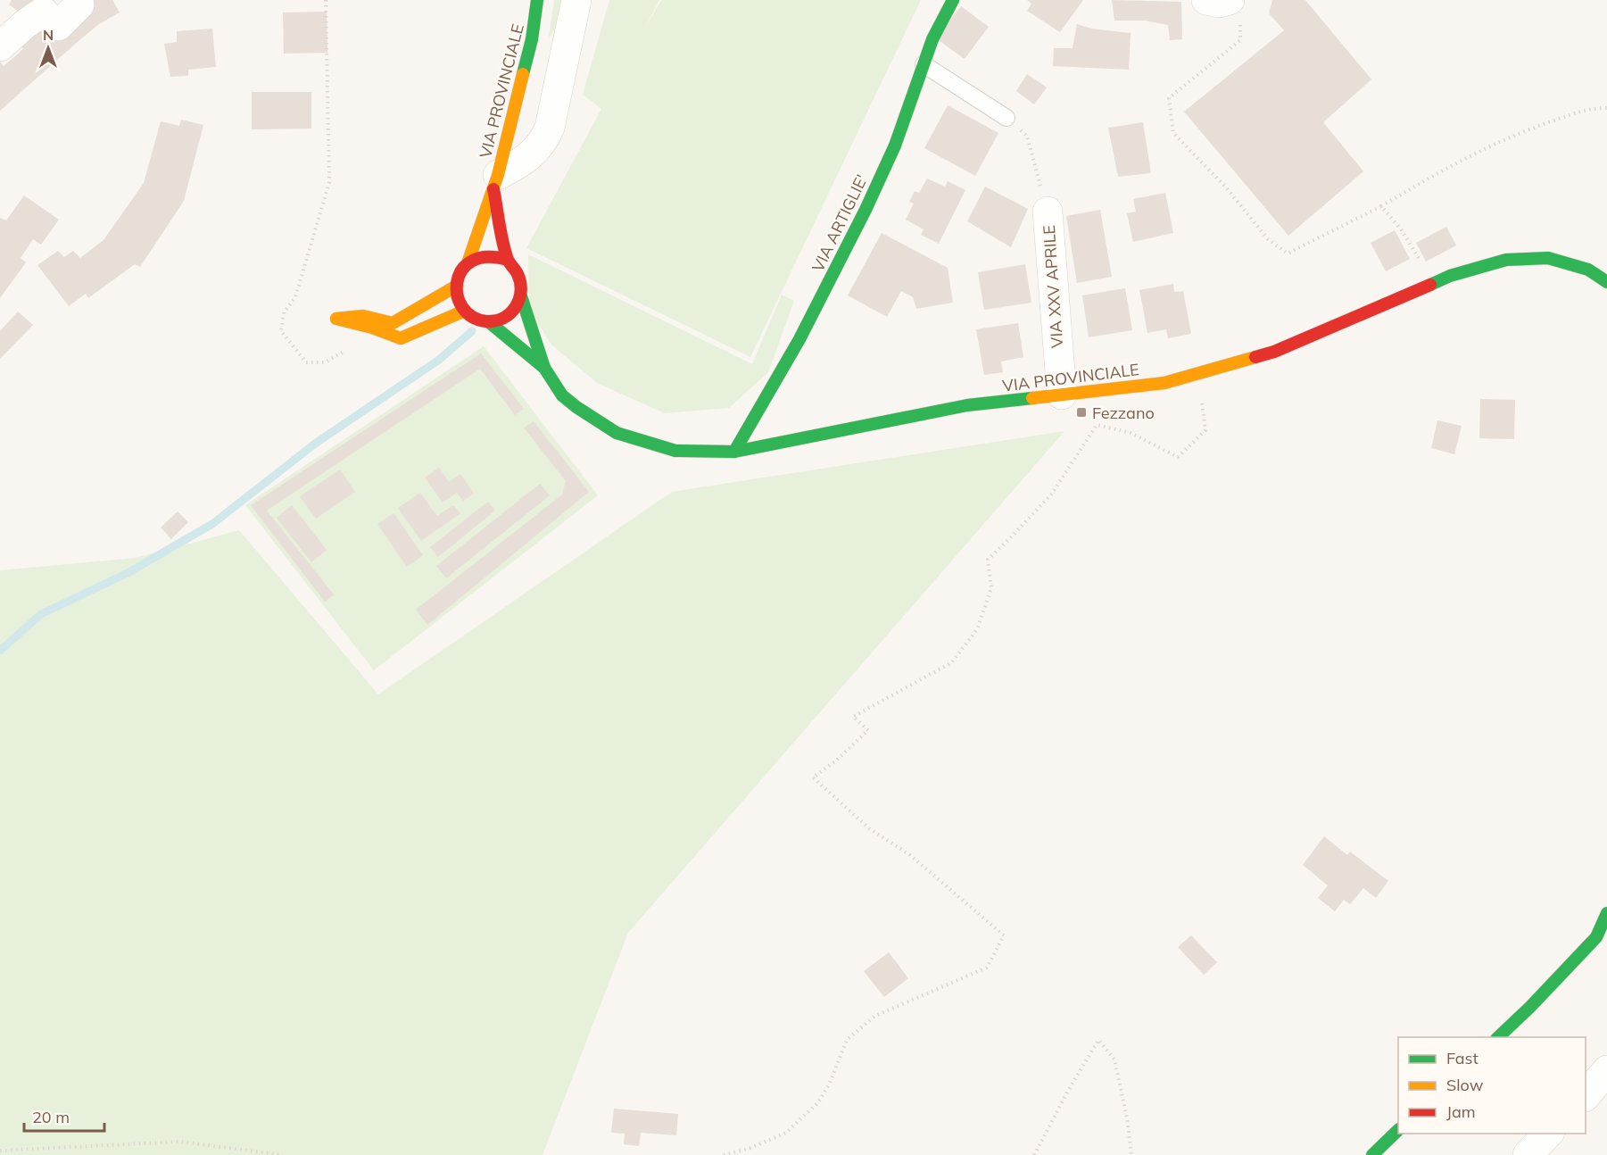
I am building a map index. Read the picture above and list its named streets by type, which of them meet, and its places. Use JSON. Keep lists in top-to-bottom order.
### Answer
{
  "streets": {
    "main road": ["VIA PROVINCIALE", "VIA ARTIGLIE'"],
    "street": ["VIA XXV APRILE"]
  },
  "crossings": [
    ["VIA PROVINCIALE", "VIA ARTIGLIE'"],
    ["VIA PROVINCIALE", "VIA XXV APRILE"]
  ],
  "places": {
    "transit": ["Fezzano"]
  },
  "legend": ["Fast", "Slow", "Jam"],
  "scale_bar": "20 m",
  "north": "top"
}
